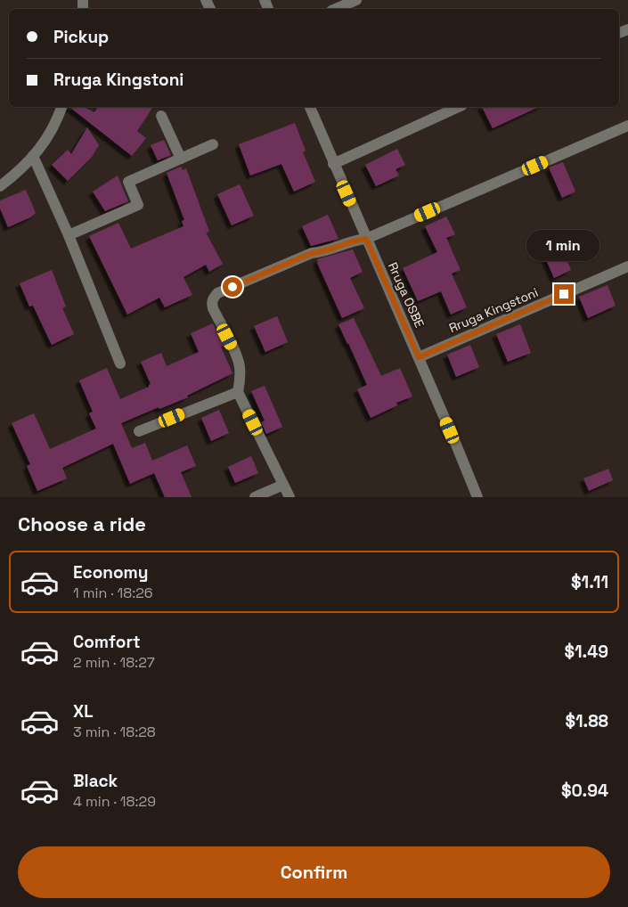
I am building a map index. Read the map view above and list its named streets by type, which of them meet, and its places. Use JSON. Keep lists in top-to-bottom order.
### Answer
{
  "streets": {
    "street": ["Rruga OSBE", "Rruga Kingstoni"]
  },
  "crossings": [
    ["Rruga OSBE", "Rruga Kingstoni"]
  ],
  "page": {
    "banner": ["Pickup", "Rruga Kingstoni"],
    "bubble": "1 min",
    "heading": "Choose a ride",
    "list": [
      {
        "name": "Economy",
        "note": "1 min · 18:26",
        "value": "$1.11"
      },
      {
        "name": "Comfort",
        "note": "2 min · 18:27",
        "value": "$1.49"
      },
      {
        "name": "XL",
        "note": "3 min · 18:28",
        "value": "$1.88"
      },
      {
        "name": "Black",
        "note": "4 min · 18:29",
        "value": "$0.94"
      }
    ],
    "buttons": "Confirm"
  }
}
